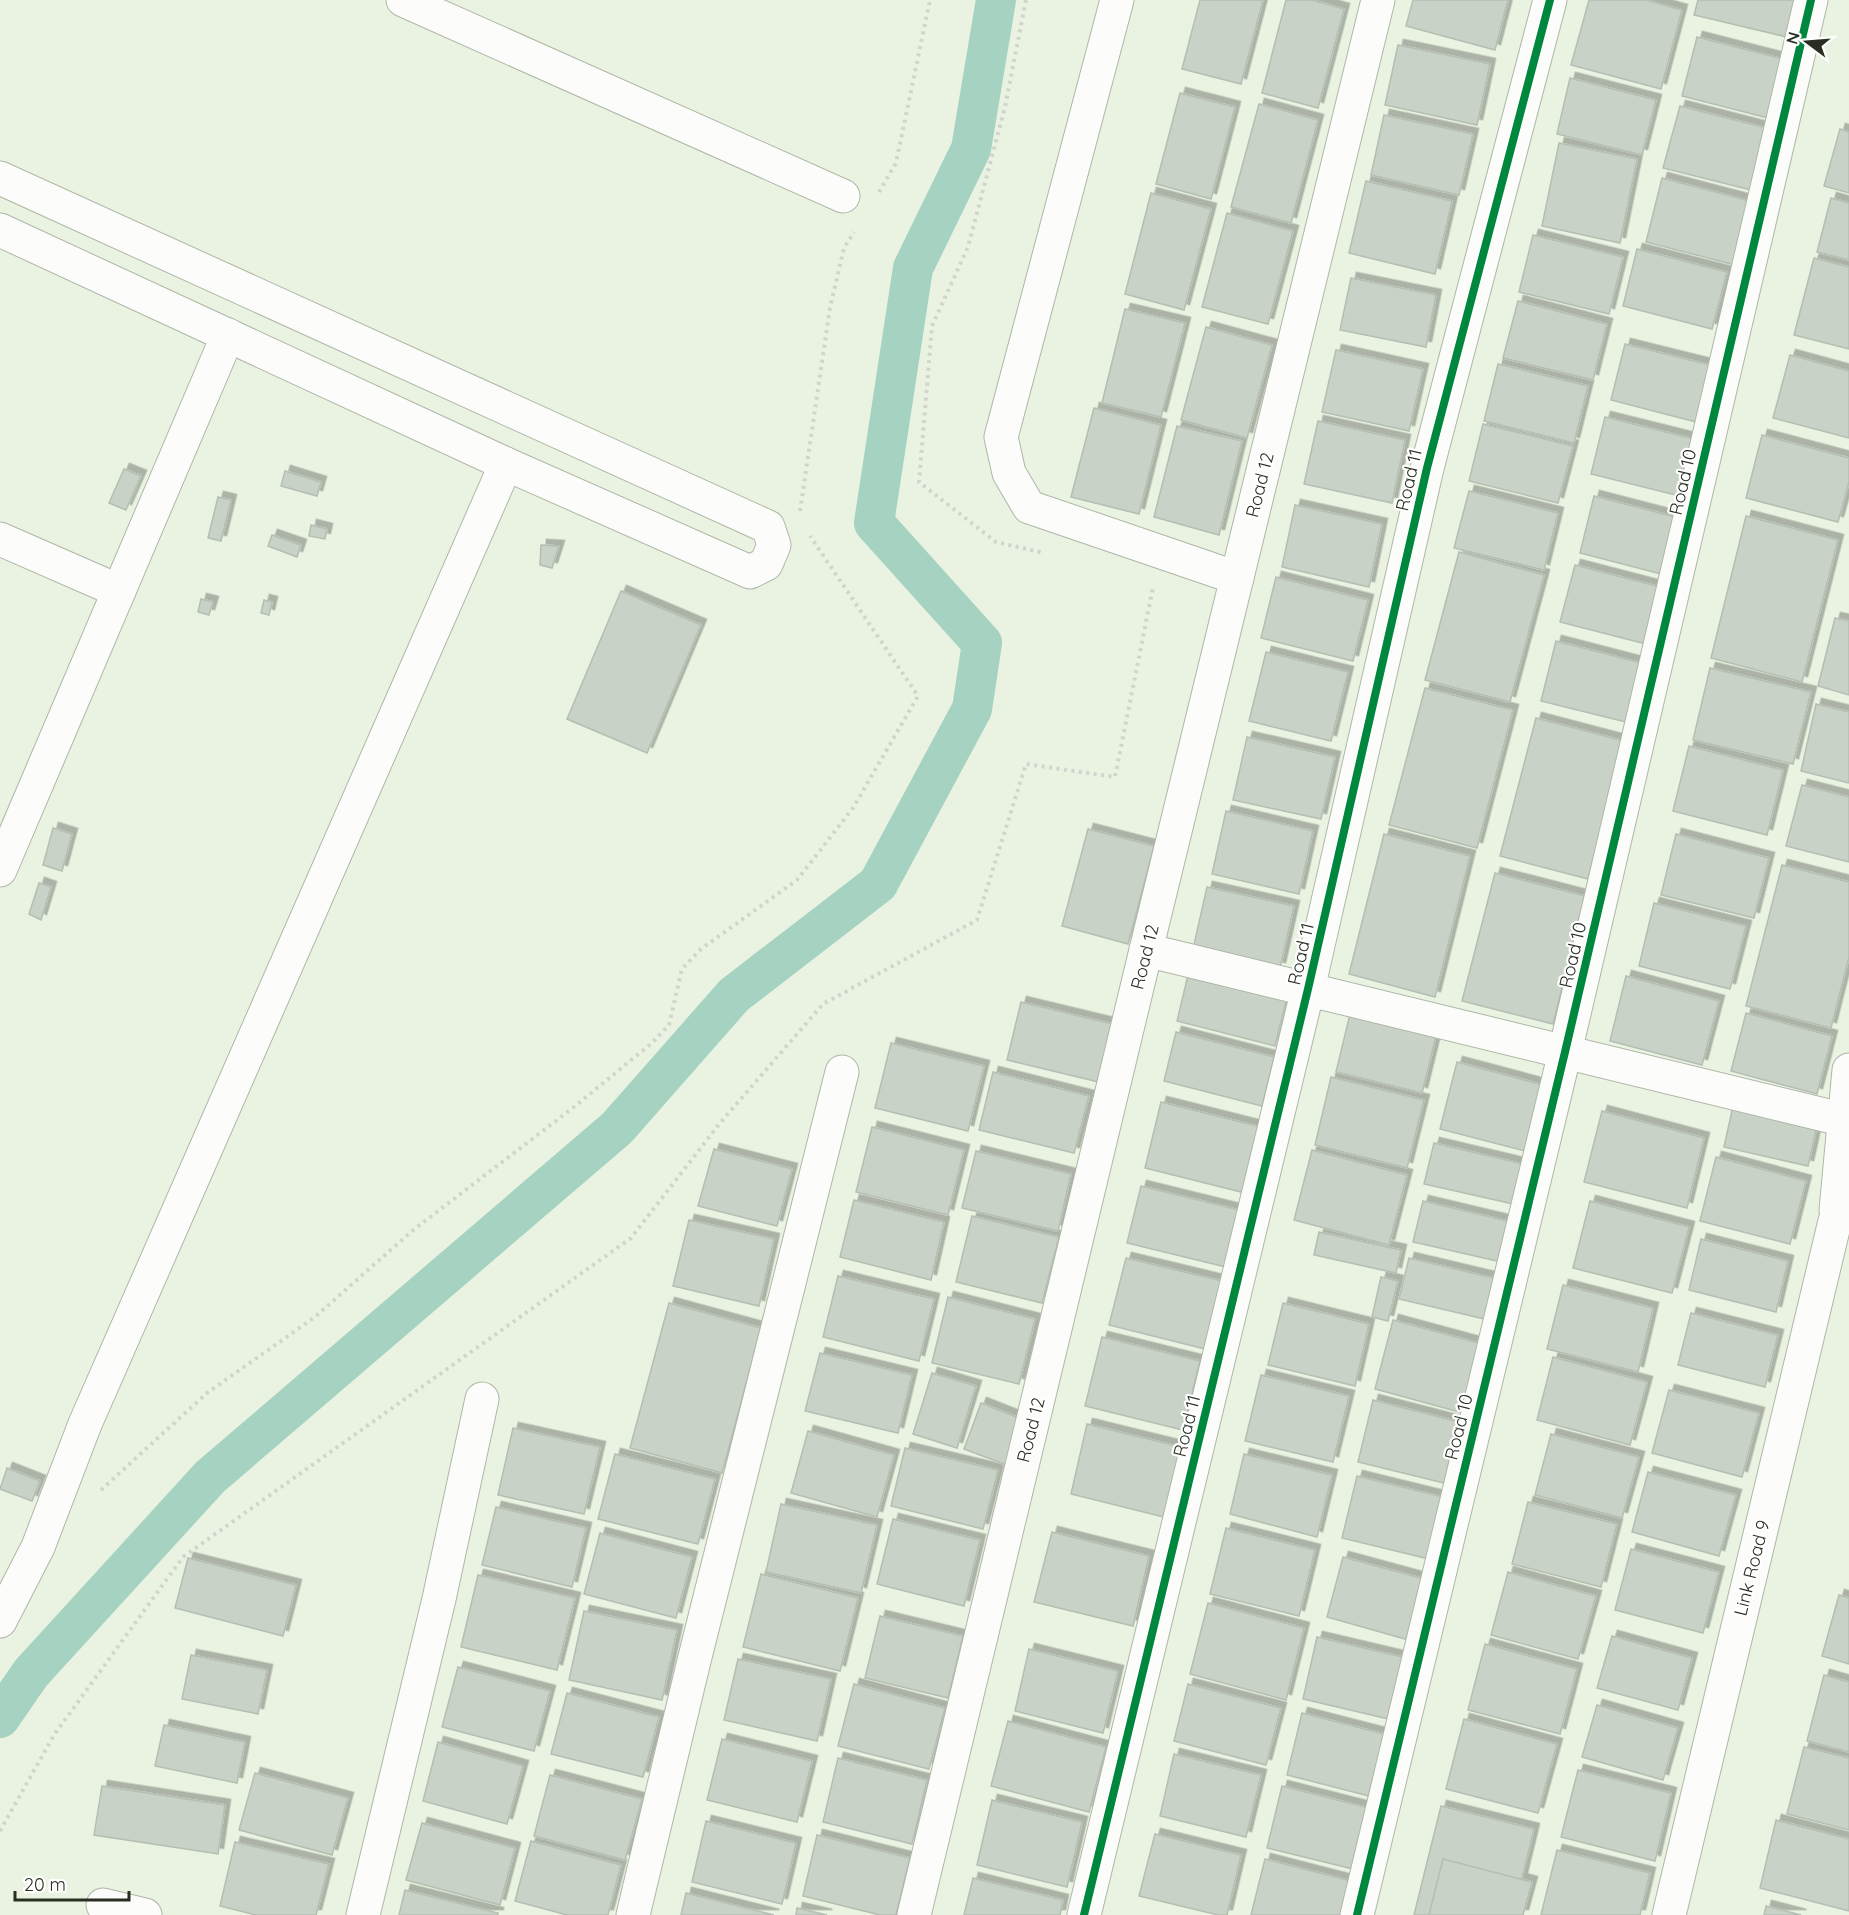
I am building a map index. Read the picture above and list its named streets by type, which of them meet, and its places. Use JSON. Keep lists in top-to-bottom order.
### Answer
{
  "streets": {
    "street": [
      "Road 11",
      "Road 10",
      "Road 12",
      "Link Road 9"
    ]
  },
  "scale_bar": "20 m",
  "north": "left"
}
